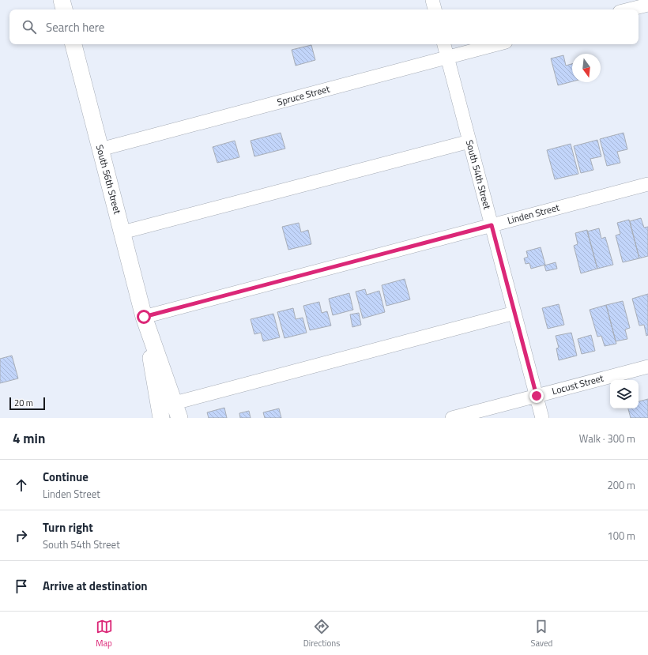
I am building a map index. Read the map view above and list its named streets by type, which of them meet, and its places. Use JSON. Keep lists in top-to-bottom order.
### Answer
{
  "streets": {
    "main road": ["South 56th Street"],
    "street": [
      "Spruce Street",
      "South 54th Street",
      "Linden Street",
      "Locust Street"
    ]
  },
  "crossings": [
    ["Spruce Street", "South 54th Street"],
    ["Spruce Street", "South 56th Street"],
    ["South 54th Street", "Linden Street"],
    ["South 54th Street", "Locust Street"],
    ["South 56th Street", "Linden Street"]
  ],
  "scale_bar": "20 m",
  "north": "bottom",
  "page": {
    "search": "Search here",
    "scale": "20 m",
    "heading": ["4 min", "Walk · 300 m"],
    "list": [
      ["Continue", "Linden Street", "200 m"],
      ["Turn right", "South 54th Street", "100 m"],
      "Arrive at destination"
    ],
    "nav": ["Map", "Directions", "Saved"]
  }
}
